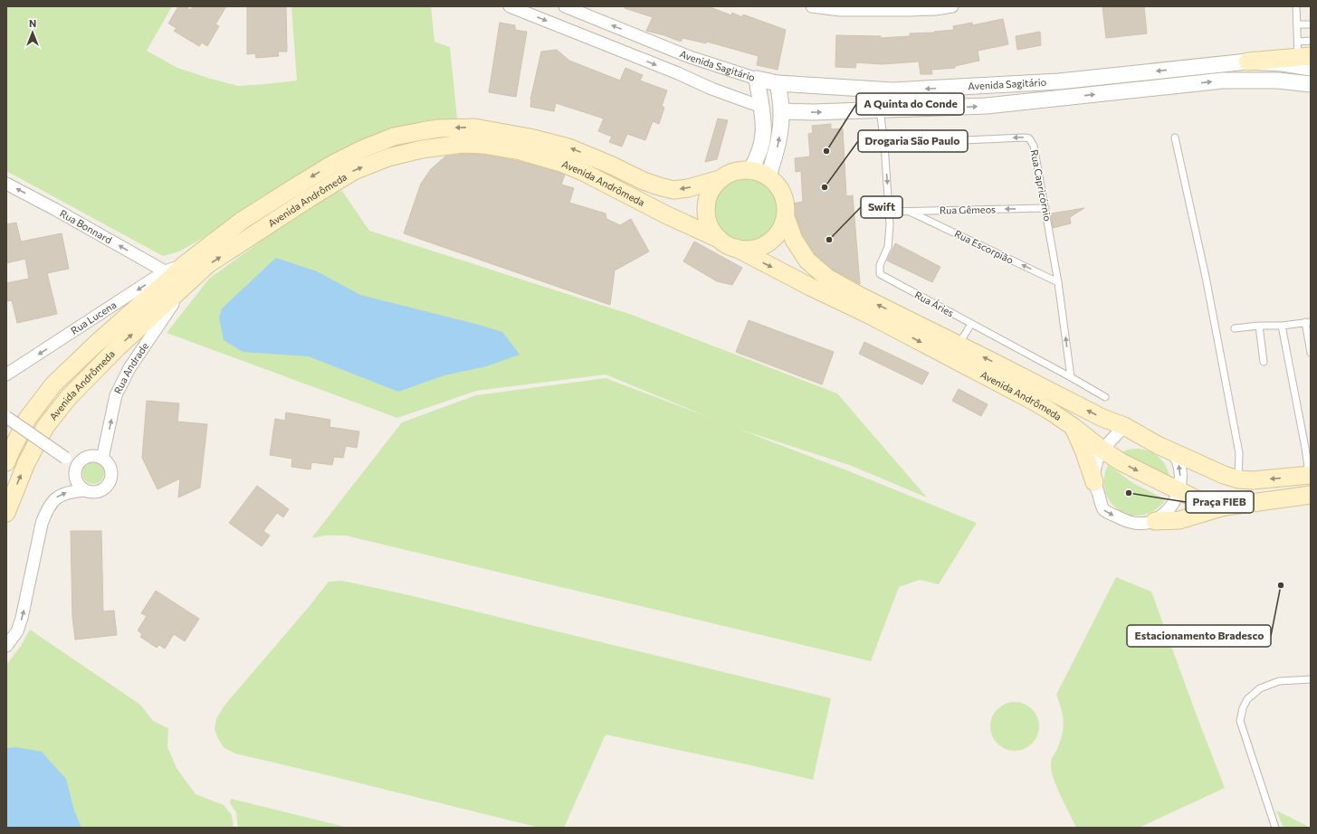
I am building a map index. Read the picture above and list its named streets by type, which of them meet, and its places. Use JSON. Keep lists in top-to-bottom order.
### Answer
{
  "streets": {
    "main road": ["Avenida Andrômeda"],
    "street": [
      "Avenida Sagitário",
      "Rua Bonnard",
      "Rua Lucena",
      "Rua Andrade"
    ],
    "lane": [
      "Rua Capricórnio",
      "Rua Gêmeos",
      "Rua Escorpião",
      "Rua Áries"
    ]
  },
  "crossings": [
    ["Avenida Sagitário", "Rua Áries"],
    ["Avenida Andrômeda", "Rua Lucena"],
    ["Avenida Andrômeda", "Rua Andrade"],
    ["Rua Capricórnio", "Rua Gêmeos"],
    ["Rua Capricórnio", "Rua Escorpião"],
    ["Rua Capricórnio", "Rua Áries"],
    ["Rua Gêmeos", "Rua Escorpião"],
    ["Rua Gêmeos", "Rua Áries"],
    ["Rua Bonnard", "Rua Lucena"]
  ],
  "one_way": [
    "Rua Gêmeos",
    "Rua Bonnard",
    "Rua Escorpião",
    "Rua Lucena",
    "Rua Andrade"
  ],
  "places": [
    "A Quinta do Conde",
    "Drogaria São Paulo",
    "Swift",
    "Praça FIEB",
    "Estacionamento Bradesco"
  ],
  "north": "top"
}
